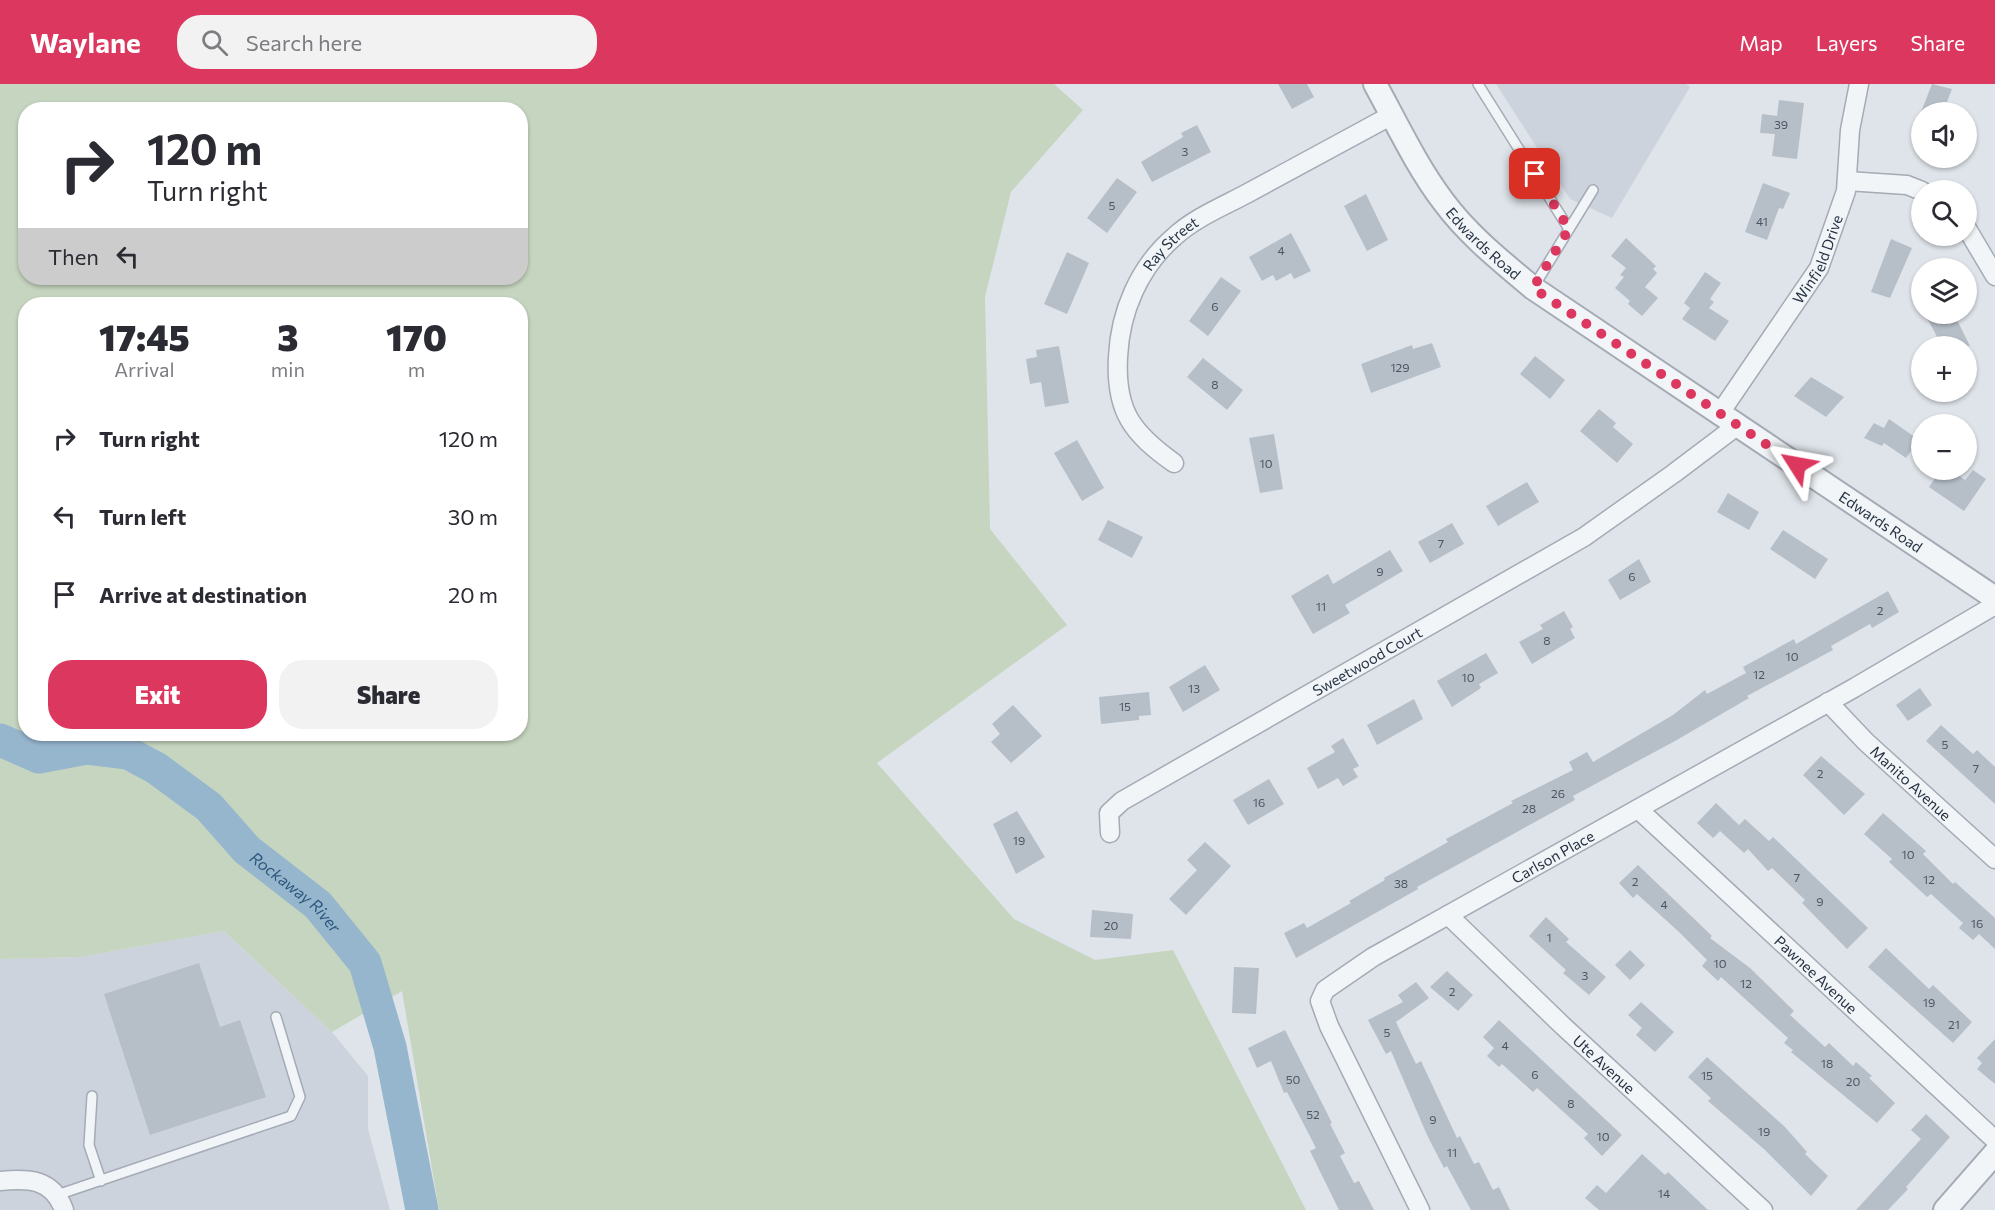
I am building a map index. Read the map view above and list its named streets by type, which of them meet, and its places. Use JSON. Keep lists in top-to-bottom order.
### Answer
{
  "streets": {
    "street": [
      "Edwards Road",
      "Ray Street",
      "Winfield Drive",
      "Sweetwood Court",
      "Manito Avenue",
      "Carlson Place",
      "Pawnee Avenue",
      "Ute Avenue"
    ]
  },
  "crossings": [
    ["Edwards Road", "Ray Street"],
    ["Edwards Road", "Winfield Drive"],
    ["Winfield Drive", "Sweetwood Court"],
    ["Manito Avenue", "Carlson Place"],
    ["Carlson Place", "Pawnee Avenue"],
    ["Carlson Place", "Ute Avenue"]
  ],
  "water": ["Rockaway River"],
  "house_numbers": [
    "39",
    "3",
    "5",
    "41",
    "4",
    "6",
    "129",
    "8",
    "10",
    "7",
    "9",
    "6",
    "11",
    "2",
    "8",
    "10",
    "12",
    "10",
    "13",
    "15",
    "5",
    "7",
    "2",
    "26",
    "16",
    "28",
    "19",
    "10",
    "7",
    "12",
    "2",
    "38",
    "9",
    "4",
    "16",
    "20",
    "1",
    "10",
    "3",
    "12",
    "2",
    "19",
    "21",
    "5",
    "4",
    "18",
    "6",
    "15",
    "50",
    "20",
    "8",
    "52",
    "9",
    "19",
    "10",
    "11",
    "14"
  ],
  "page": {
    "header": "Waylane",
    "search": "Search here",
    "nav": ["Map", "Layers", "Share"],
    "map_buttons": ["+", "−"],
    "turn": ["120 m", "Turn right"],
    "then": "Then",
    "eta": [
      "17:45",
      "Arrival",
      "3",
      "min",
      "170",
      "m"
    ],
    "list": [
      {
        "name": "Turn right",
        "value": "120 m"
      },
      {
        "name": "Turn left",
        "value": "30 m"
      },
      {
        "name": "Arrive at destination",
        "value": "20 m"
      }
    ],
    "buttons": ["Exit", "Share"]
  }
}
